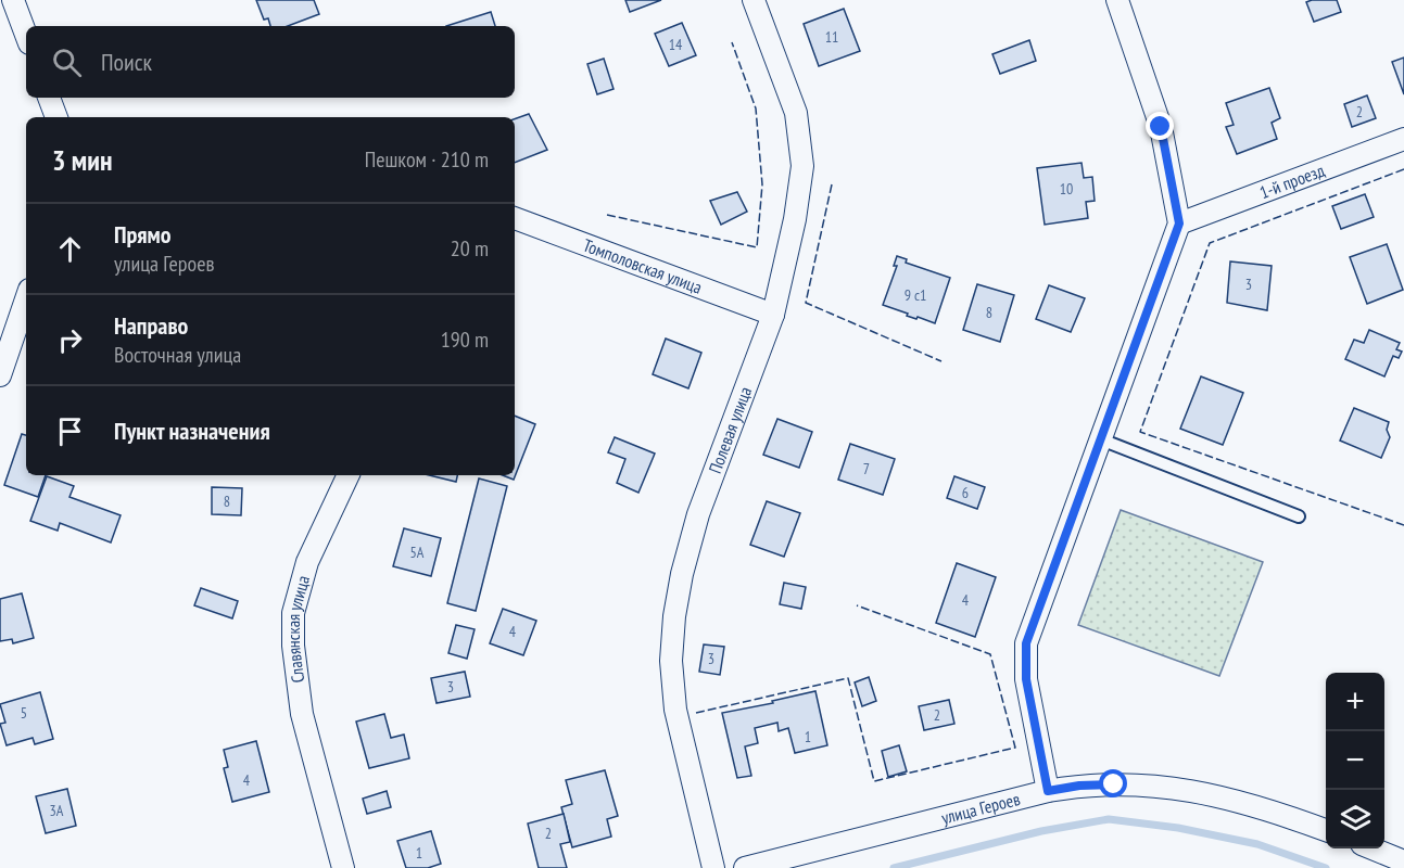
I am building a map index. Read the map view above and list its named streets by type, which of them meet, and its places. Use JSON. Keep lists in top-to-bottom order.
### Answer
{
  "streets": {
    "street": [
      "1-й проезд",
      "Томполовская улица",
      "Полевая улица",
      "Славянская улица",
      "улица Героев"
    ]
  },
  "crossings": [
    ["Томполовская улица", "Полевая улица"]
  ],
  "house_numbers": [
    "11",
    "14",
    "2",
    "10",
    "3",
    "9 с1",
    "8",
    "7",
    "6",
    "8",
    "5А",
    "4",
    "4",
    "3",
    "3",
    "5",
    "2",
    "1",
    "4",
    "3А",
    "2",
    "1"
  ],
  "page": {
    "search": "Поиск",
    "heading": ["3 мин", "Пешком · 210 m"],
    "list": [
      ["Прямо", "улица Героев", "20 m"],
      ["Направо", "Восточная улица", "190 m"],
      "Пункт назначения"
    ],
    "map_buttons": ["+", "−"]
  }
}
